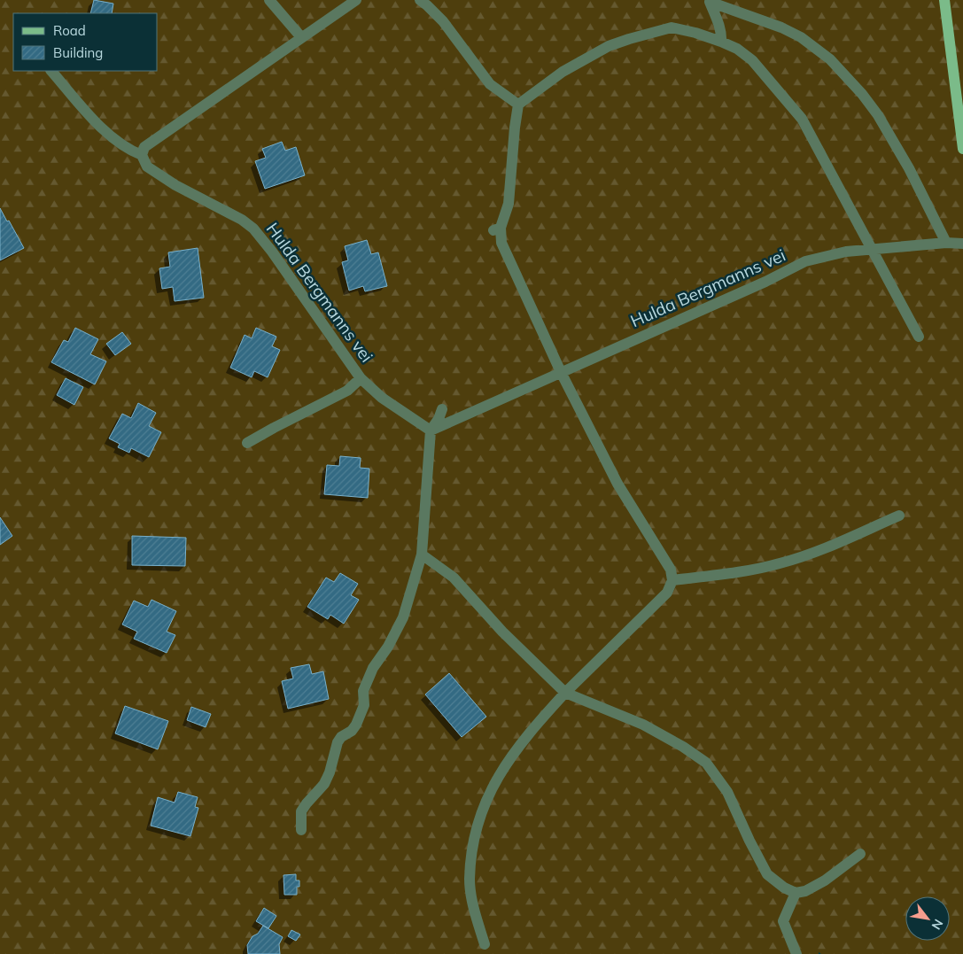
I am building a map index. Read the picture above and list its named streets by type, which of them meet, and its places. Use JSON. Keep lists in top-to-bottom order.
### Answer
{
  "streets": {
    "lane": ["Hulda Bergmanns vei"]
  },
  "legend": ["Road", "Building"],
  "north": "bottom right"
}
